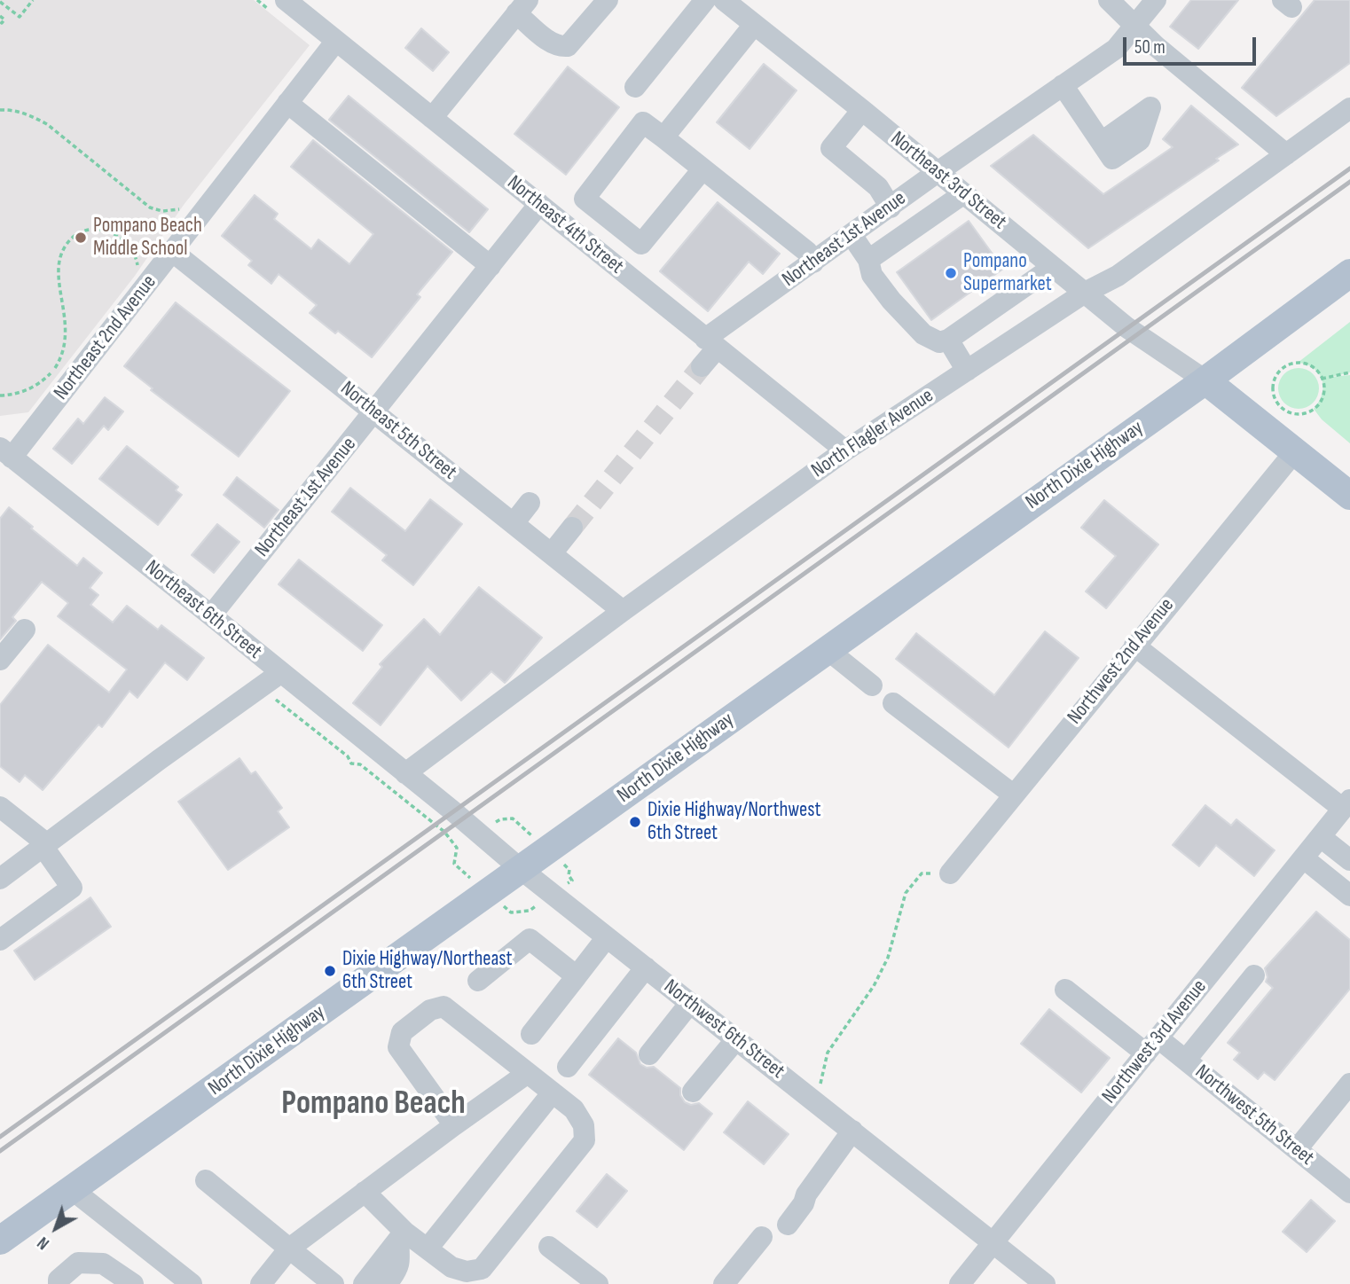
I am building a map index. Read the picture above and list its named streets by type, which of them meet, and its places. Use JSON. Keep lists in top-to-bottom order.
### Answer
{
  "streets": {
    "main road": ["North Dixie Highway"],
    "street": [
      "Northeast 3rd Street",
      "Northeast 4th Street",
      "Northeast 1st Avenue",
      "Northeast 2nd Avenue",
      "Northeast 5th Street",
      "North Flagler Avenue",
      "Northeast 6th Street",
      "Northwest 2nd Avenue",
      "Northwest 6th Street",
      "Northwest 3rd Avenue",
      "Northwest 5th Street"
    ]
  },
  "crossings": [
    ["Northeast 3rd Street", "Northeast 1st Avenue"],
    ["Northeast 3rd Street", "North Flagler Avenue"],
    ["Northeast 3rd Street", "North Dixie Highway"],
    ["Northeast 4th Street", "Northeast 1st Avenue"],
    ["Northeast 4th Street", "Northeast 2nd Avenue"],
    ["Northeast 4th Street", "North Flagler Avenue"],
    ["Northeast 1st Avenue", "Northeast 5th Street"],
    ["Northeast 1st Avenue", "Northeast 6th Street"],
    ["Northeast 2nd Avenue", "Northeast 5th Street"],
    ["Northeast 2nd Avenue", "Northeast 6th Street"],
    ["Northeast 5th Street", "North Flagler Avenue"],
    ["North Flagler Avenue", "Northeast 6th Street"],
    ["North Flagler Avenue", "Northwest 6th Street"],
    ["North Dixie Highway", "Northwest 6th Street"],
    ["Northeast 6th Street", "Northwest 6th Street"],
    ["Northwest 6th Street", "Northwest 3rd Avenue"],
    ["Northwest 3rd Avenue", "Northwest 5th Street"]
  ],
  "districts": ["Pompano Beach"],
  "places": [
    "Pompano Beach Middle School",
    "Pompano Supermarket",
    "Dixie Highway/Northwest 6th Street",
    "Dixie Highway/Northeast 6th Street"
  ],
  "scale_bar": "50 m",
  "north": "bottom left"
}
